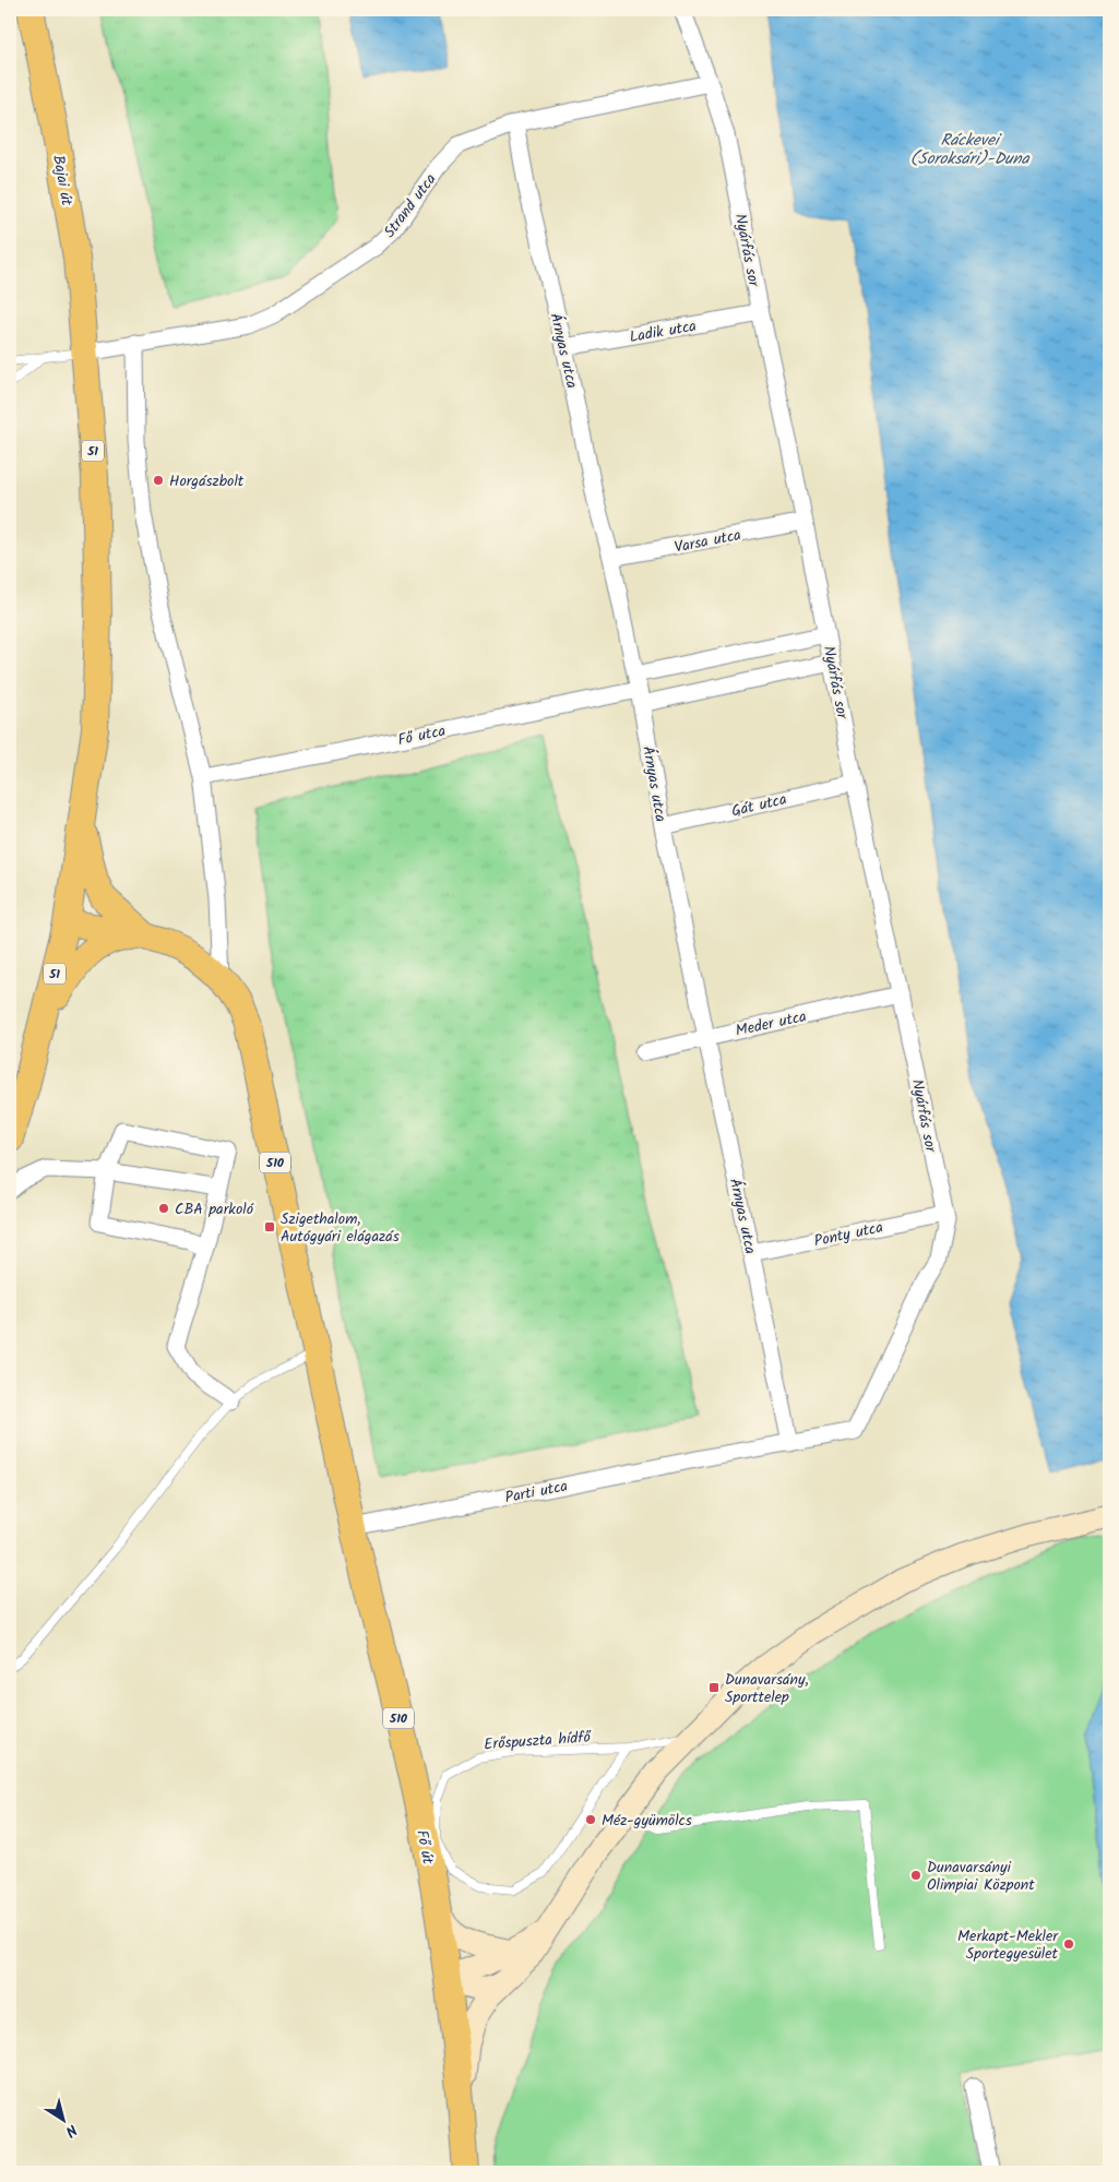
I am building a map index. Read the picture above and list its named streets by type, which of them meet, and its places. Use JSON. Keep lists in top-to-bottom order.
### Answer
{
  "streets": {
    "main road": [
      "Bajai út",
      "51",
      "510",
      "Fő út"
    ],
    "street": [
      "Strand utca",
      "Nyárfás sor",
      "Ladik utca",
      "Árnyas utca",
      "Varsa utca",
      "Fő utca",
      "Gát utca",
      "Meder utca",
      "Ponty utca",
      "Parti utca"
    ],
    "lane": ["Erőspuszta hídfő"]
  },
  "crossings": [
    ["Bajai út", "Strand utca"],
    ["Bajai út", "51"],
    ["Strand utca", "Nyárfás sor"],
    ["Strand utca", "Árnyas utca"],
    ["Strand utca", "51"],
    ["Nyárfás sor", "Ladik utca"],
    ["Nyárfás sor", "Árnyas utca"],
    ["Nyárfás sor", "Varsa utca"],
    ["Nyárfás sor", "Fő utca"],
    ["Nyárfás sor", "Gát utca"],
    ["Nyárfás sor", "Meder utca"],
    ["Nyárfás sor", "Ponty utca"],
    ["Nyárfás sor", "Parti utca"],
    ["Ladik utca", "Árnyas utca"],
    ["Árnyas utca", "Varsa utca"],
    ["Árnyas utca", "Fő utca"],
    ["Árnyas utca", "Gát utca"],
    ["Árnyas utca", "Meder utca"],
    ["Árnyas utca", "Ponty utca"],
    ["Árnyas utca", "Parti utca"],
    ["51", "510"],
    ["510", "Parti utca"],
    ["510", "Fő út"],
    ["Parti utca", "Fő út"]
  ],
  "water": ["Ráckevei (Soroksári)-Duna"],
  "places": {
    "other": [
      "Horgászbolt",
      "CBA parkoló",
      "Méz-gyümölcs",
      "Dunavarsányi Olimpiai Központ",
      "Merkapt-Mekler Sportegyesület"
    ],
    "transit": ["Szigethalom, Autógyári elágazás", "Dunavarsány, Sporttelep"]
  },
  "north": "bottom right"
}
